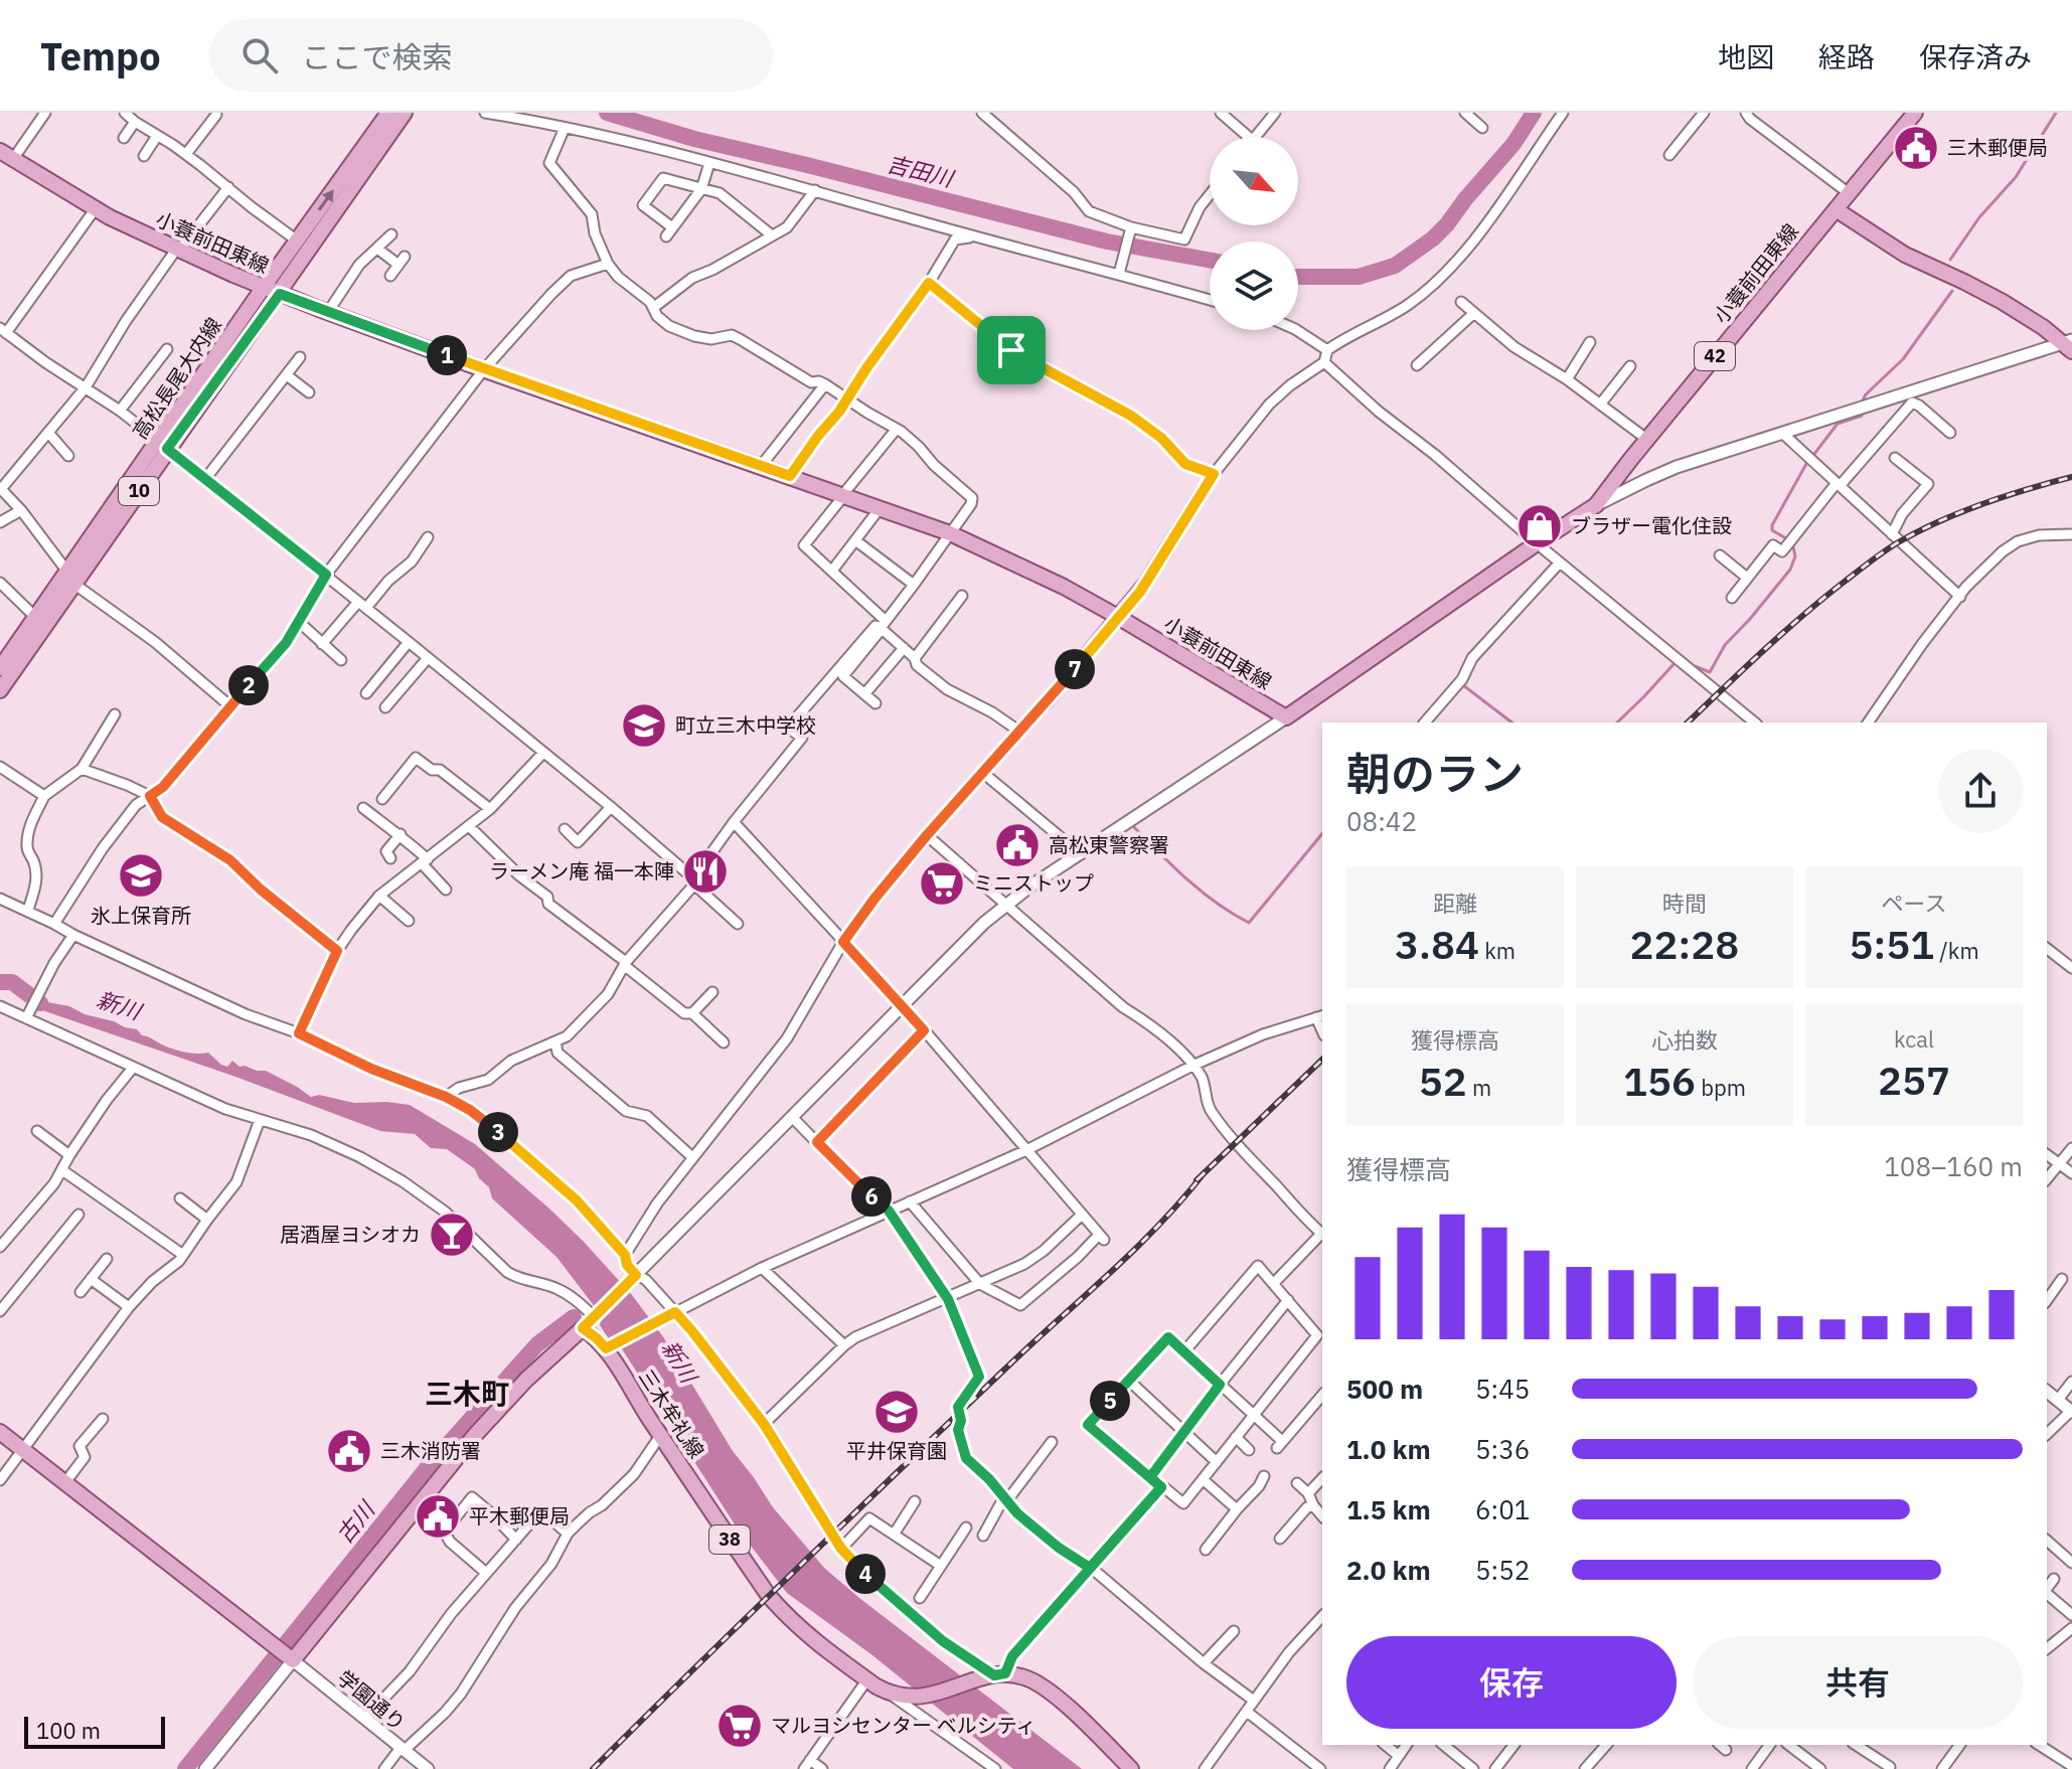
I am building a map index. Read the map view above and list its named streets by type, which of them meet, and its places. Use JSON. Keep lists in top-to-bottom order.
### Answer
{
  "streets": {
    "main road": [
      "小蓑前田東線",
      "42",
      "高松長尾大内線",
      "10",
      "三木牟礼線",
      "38"
    ],
    "street": ["学園通り"]
  },
  "crossings": [
    ["小蓑前田東線", "高松長尾大内線"]
  ],
  "districts": ["三木町"],
  "water": ["吉田川", "新川", "古川"],
  "places": {
    "public building": [
      "三木郵便局",
      "高松東警察署",
      "三木消防署",
      "平木郵便局"
    ],
    "shop": ["ブラザー電化住設"],
    "school or university": ["町立三木中学校", "氷上保育所", "平井保育園"],
    "restaurant": ["ラーメン庵 福一本陣"],
    "supermarket": ["ミニストップ", "マルヨシセンター ベルシティ"],
    "bar": ["居酒屋ヨシオカ"]
  },
  "scale_bar": "100 m",
  "north": "bottom right",
  "page": {
    "header": "Tempo",
    "search": "ここで検索",
    "nav": ["地図", "経路", "保存済み"],
    "pins": [
      "1",
      "7",
      "2",
      "3",
      "6",
      "5",
      "4"
    ],
    "heading": ["朝のラン", "08:42"],
    "stats": [
      ["距離", "3.84 km"],
      ["時間", "22:28"],
      ["ペース", "5:51 /km"],
      ["獲得標高", "52 m"],
      ["心拍数", "156 bpm"],
      ["kcal", "257"]
    ],
    "chart": ["獲得標高", "108–160 m"],
    "list": [
      {
        "name": "500 m",
        "note": "5:45"
      },
      {
        "name": "1.0 km",
        "note": "5:36"
      },
      {
        "name": "1.5 km",
        "note": "6:01"
      },
      {
        "name": "2.0 km",
        "note": "5:52"
      }
    ],
    "buttons": ["保存", "共有"],
    "scale": "100 m"
  }
}
